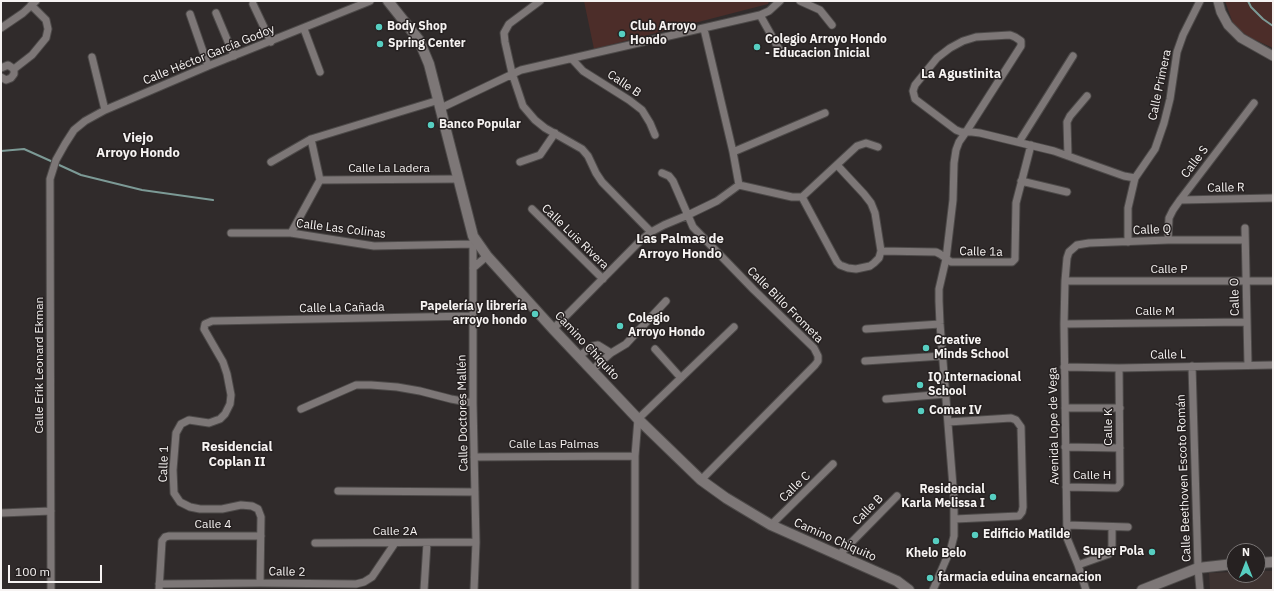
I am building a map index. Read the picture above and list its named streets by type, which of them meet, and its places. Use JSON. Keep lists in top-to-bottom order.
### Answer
{
  "streets": {
    "main road": ["Camino Chiquito"],
    "street": [
      "Calle Héctor García Godoy",
      "Calle B",
      "Calle Primera",
      "Calle S",
      "Calle La Ladera",
      "Calle R",
      "Calle Las Colinas",
      "Calle Q",
      "Calle Luis Rivera",
      "Calle 1a",
      "Calle P",
      "Calle O",
      "Calle Billo Frometa",
      "Calle La Cañada",
      "Calle M",
      "Calle L",
      "Calle Erik Leonard Ekman",
      "Calle Doctores Mallén",
      "Avenida Lope de Vega",
      "Calle K",
      "Calle Las Palmas",
      "Calle 1",
      "Calle H",
      "Calle Beethoven Escoto Román",
      "Calle C",
      "Calle 4",
      "Calle 2A",
      "Calle 2"
    ]
  },
  "crossings": [
    ["Calle Héctor García Godoy", "Calle Erik Leonard Ekman"],
    ["Calle B", "Camino Chiquito"],
    ["Calle Primera", "Calle Q"],
    ["Calle S", "Calle R"],
    ["Calle S", "Calle Q"],
    ["Calle La Ladera", "Camino Chiquito"],
    ["Calle Las Colinas", "Camino Chiquito"],
    ["Calle Las Colinas", "Calle Doctores Mallén"],
    ["Calle Q", "Calle O"],
    ["Calle Q", "Avenida Lope de Vega"],
    ["Calle P", "Calle O"],
    ["Calle P", "Avenida Lope de Vega"],
    ["Calle O", "Calle M"],
    ["Calle O", "Calle L"],
    ["Calle Billo Frometa", "Camino Chiquito"],
    ["Calle La Cañada", "Calle Doctores Mallén"],
    ["Calle La Cañada", "Calle 1"],
    ["Calle M", "Avenida Lope de Vega"],
    ["Camino Chiquito", "Calle Doctores Mallén"],
    ["Camino Chiquito", "Calle C"],
    ["Calle L", "Avenida Lope de Vega"],
    ["Calle L", "Calle K"],
    ["Calle L", "Calle Beethoven Escoto Román"],
    ["Calle Doctores Mallén", "Calle Las Palmas"],
    ["Calle Doctores Mallén", "Calle 2A"],
    ["Avenida Lope de Vega", "Calle H"],
    ["Calle K", "Calle H"],
    ["Calle 1", "Calle 4"],
    ["Calle 1", "Calle 2"],
    ["Calle 4", "Calle 2"],
    ["Calle 2A", "Calle 2"]
  ],
  "districts": [
    "La Agustinita",
    "Viejo Arroyo Hondo",
    "Las Palmas de Arroyo Hondo",
    "Residencial Coplan II"
  ],
  "places": [
    "Body Shop",
    "Club Arroyo Hondo",
    "Spring Center",
    "Colegio Arroyo Hondo - Educacion Inicial",
    "Banco Popular",
    "Papelería y librería arroyo hondo",
    "Colegio Arroyo Hondo",
    "Creative Minds School",
    "IQ Internacional School",
    "Comar IV",
    "Residencial Karla Melissa I",
    "Edificio Matilde",
    "Khelo Belo",
    "Super Pola",
    "farmacia eduina encarnacion"
  ],
  "scale_bar": "100 m",
  "north": "top"
}
